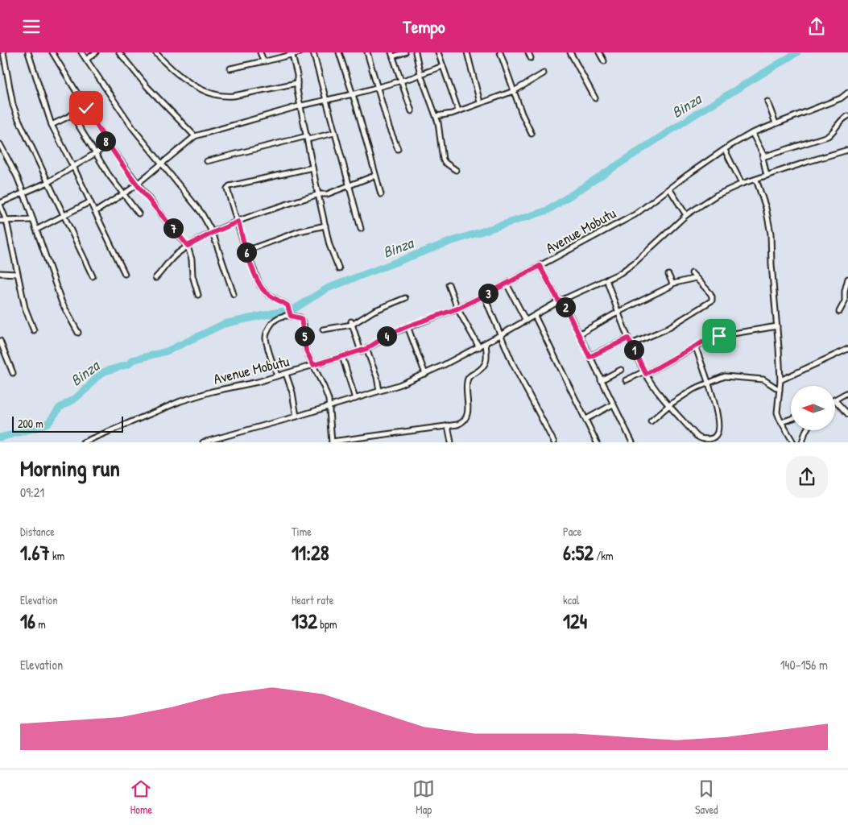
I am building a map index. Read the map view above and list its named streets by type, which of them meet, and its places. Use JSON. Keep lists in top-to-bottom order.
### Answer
{
  "streets": {
    "street": ["Avenue Mobutu"]
  },
  "water": ["Binza"],
  "scale_bar": "200 m",
  "north": "left",
  "page": {
    "header": "Tempo",
    "pins": [
      "8",
      "7",
      "6",
      "3",
      "2",
      "4",
      "5",
      "1"
    ],
    "scale": "200 m",
    "heading": ["Morning run", "09:21"],
    "stats": [
      ["Distance", "1.67 km"],
      ["Time", "11:28"],
      ["Pace", "6:52 /km"],
      ["Elevation", "16 m"],
      ["Heart rate", "132 bpm"],
      ["kcal", "124"]
    ],
    "chart": ["Elevation", "140–156 m"],
    "tabs": ["Home", "Map", "Saved"]
  }
}
